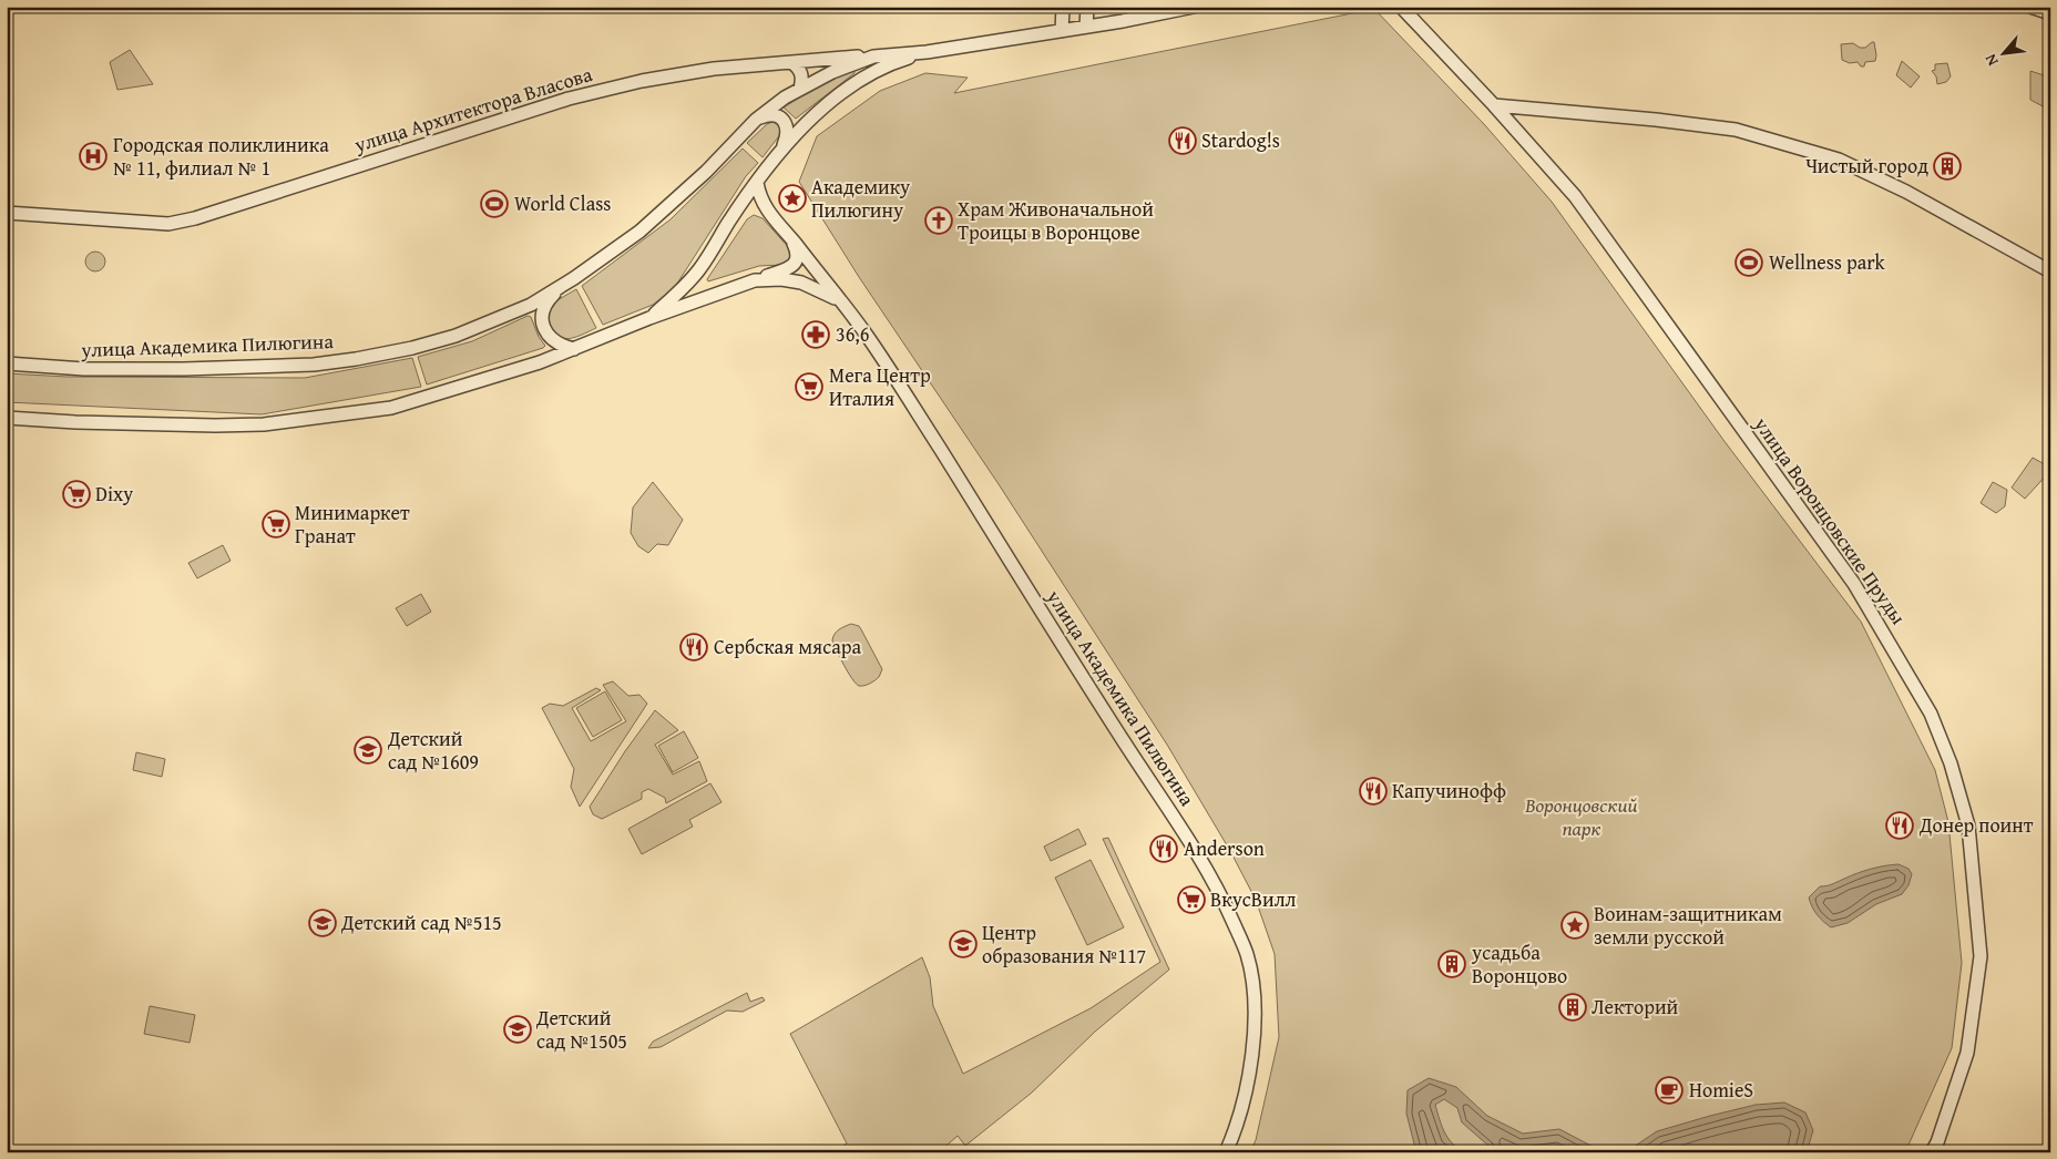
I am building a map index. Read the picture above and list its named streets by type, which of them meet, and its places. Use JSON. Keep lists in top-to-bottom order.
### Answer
{
  "streets": {
    "street": ["улица Архитектора Власова", "улица Академика Пилюгина", "улица Воронцовские Пруды"]
  },
  "crossings": [
    ["улица Архитектора Власова", "улица Академика Пилюгина"]
  ],
  "parks": ["Воронцовский парк"],
  "places": {
    "restaurant": [
      "Stardog!s",
      "Сербская мясара",
      "Капучинофф",
      "Донер поинт",
      "Anderson"
    ],
    "hospital": ["Городская поликлиника № 11, филиал № 1"],
    "building": ["Чистый город", "усадьба Воронцово", "Лекторий"],
    "place": ["Академику Пилюгину", "Воинам-защитникам земли русской"],
    "sports": ["World Class", "Wellness park"],
    "church": ["Храм Живоначальной Троицы в Воронцове"],
    "pharmacy": ["36,6"],
    "supermarket": [
      "Мега Центр Италия",
      "Dixy",
      "Минимаркет Гранат",
      "ВкусВилл"
    ],
    "school or university": [
      "Детский сад №1609",
      "Детский сад №515",
      "Центр образования №117",
      "Детский сад №1505"
    ],
    "cafe": ["HomieS"]
  },
  "north": "bottom left"
}
